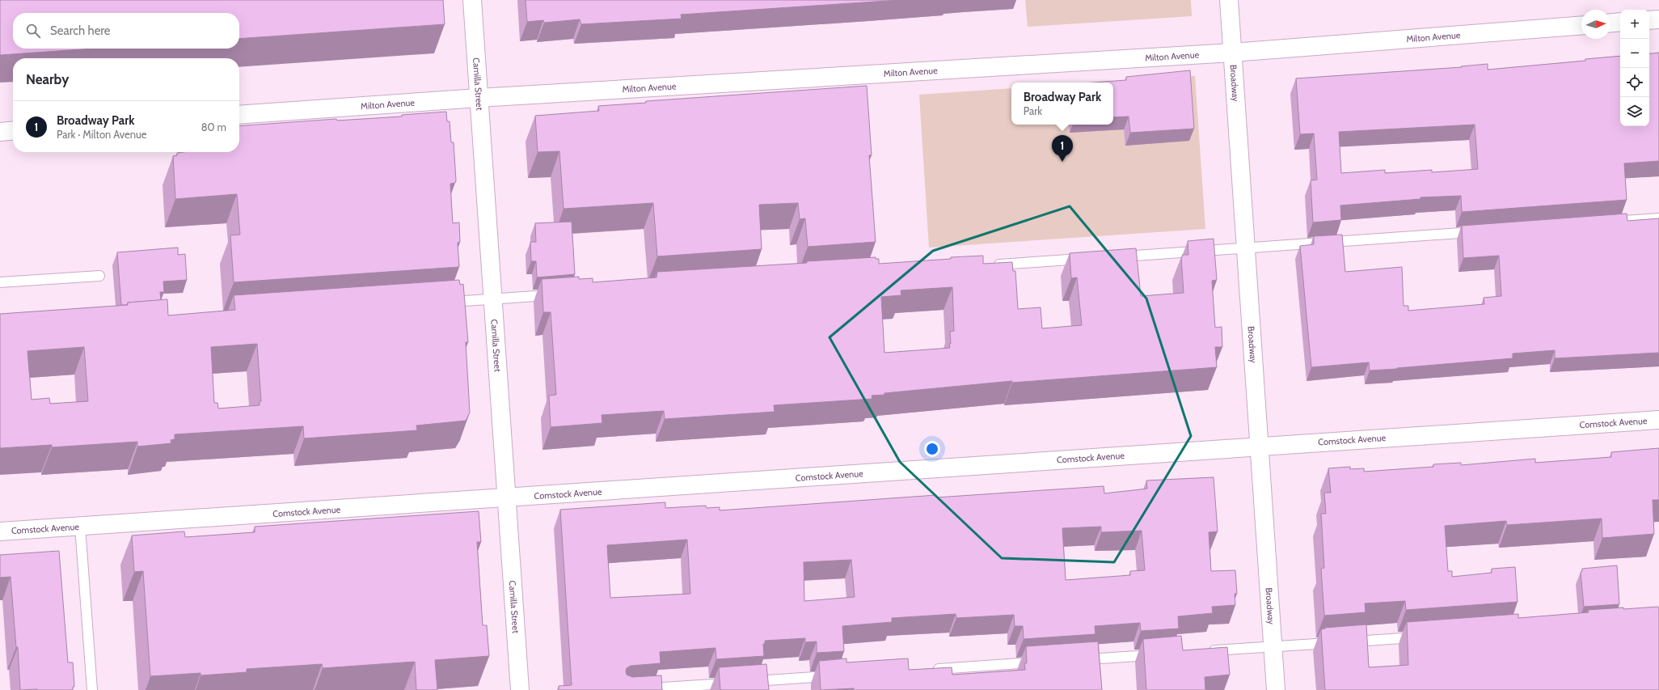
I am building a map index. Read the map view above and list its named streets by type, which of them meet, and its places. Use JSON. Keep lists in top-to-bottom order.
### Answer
{
  "streets": {
    "street": [
      "Milton Avenue",
      "Camilla Street",
      "Broadway",
      "Comstock Avenue"
    ]
  },
  "crossings": [
    ["Milton Avenue", "Camilla Street"],
    ["Milton Avenue", "Broadway"],
    ["Camilla Street", "Comstock Avenue"],
    ["Broadway", "Comstock Avenue"]
  ],
  "north": "right",
  "page": {
    "map_buttons": ["+", "−"],
    "search": "Search here",
    "heading": "Nearby",
    "popup": ["Broadway Park", "Park"],
    "list": [
      {
        "mark": "1",
        "name": "Broadway Park",
        "note": "Park · Milton Avenue",
        "value": "80 m"
      }
    ],
    "pins": "1"
  }
}
